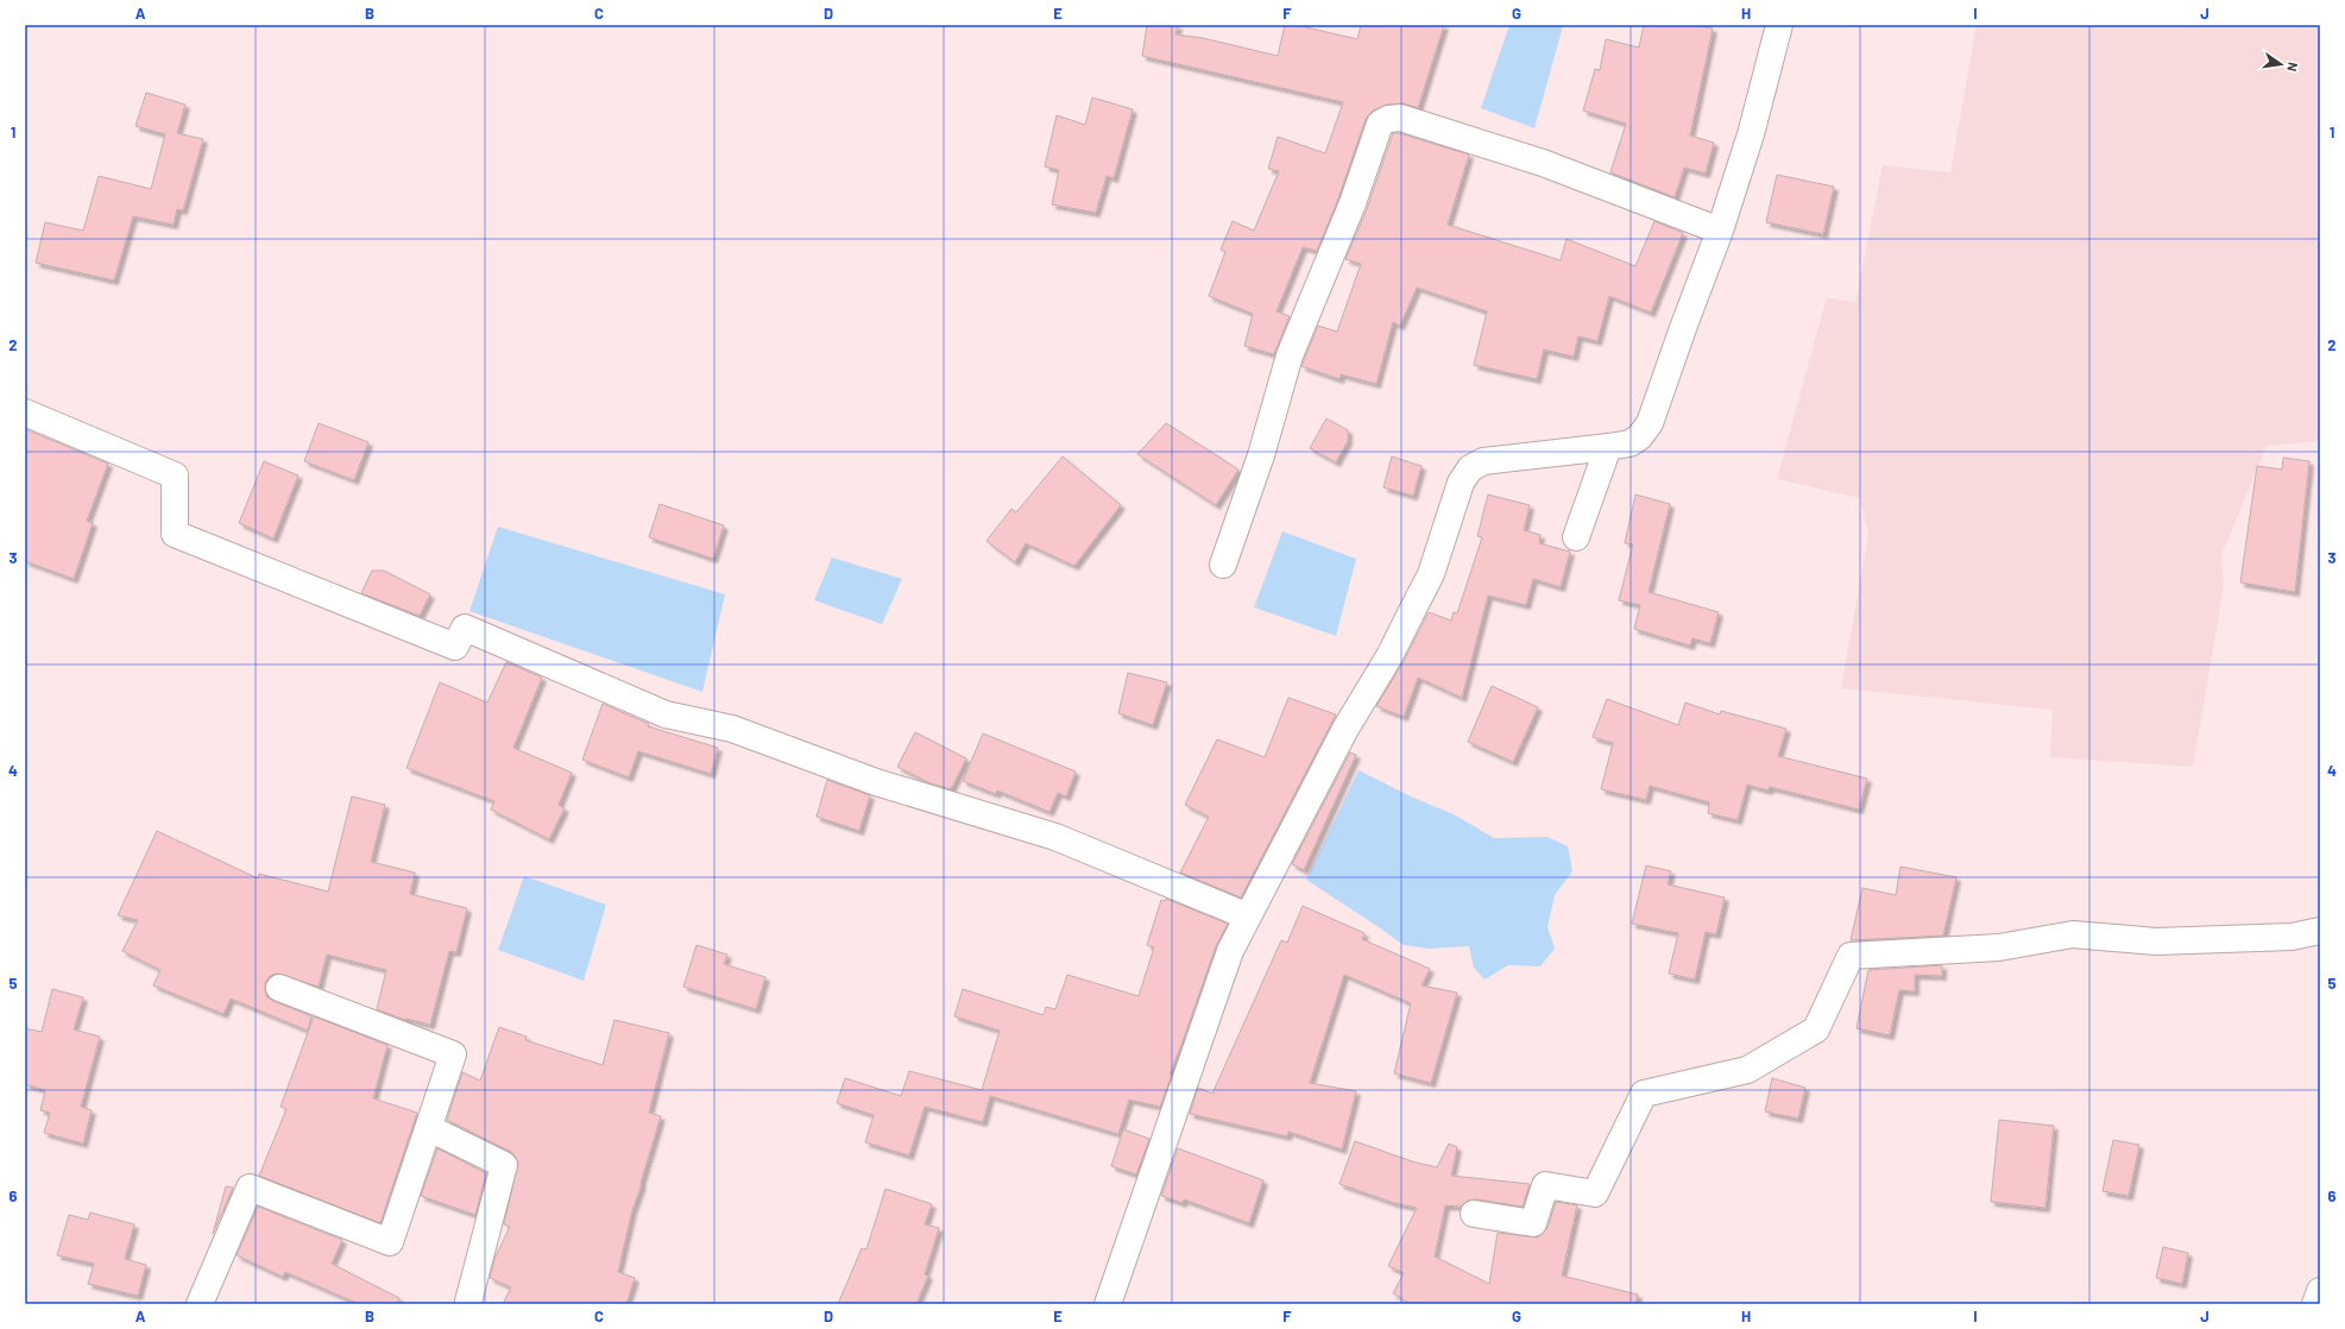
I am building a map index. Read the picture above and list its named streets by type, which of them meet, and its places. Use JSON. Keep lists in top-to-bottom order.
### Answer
{
  "north": "right",
  "grid": {
    "columns": [
      "A",
      "B",
      "C",
      "D",
      "E",
      "F",
      "G",
      "H",
      "I",
      "J"
    ],
    "rows": [
      "1",
      "2",
      "3",
      "4",
      "5",
      "6"
    ]
  }
}
